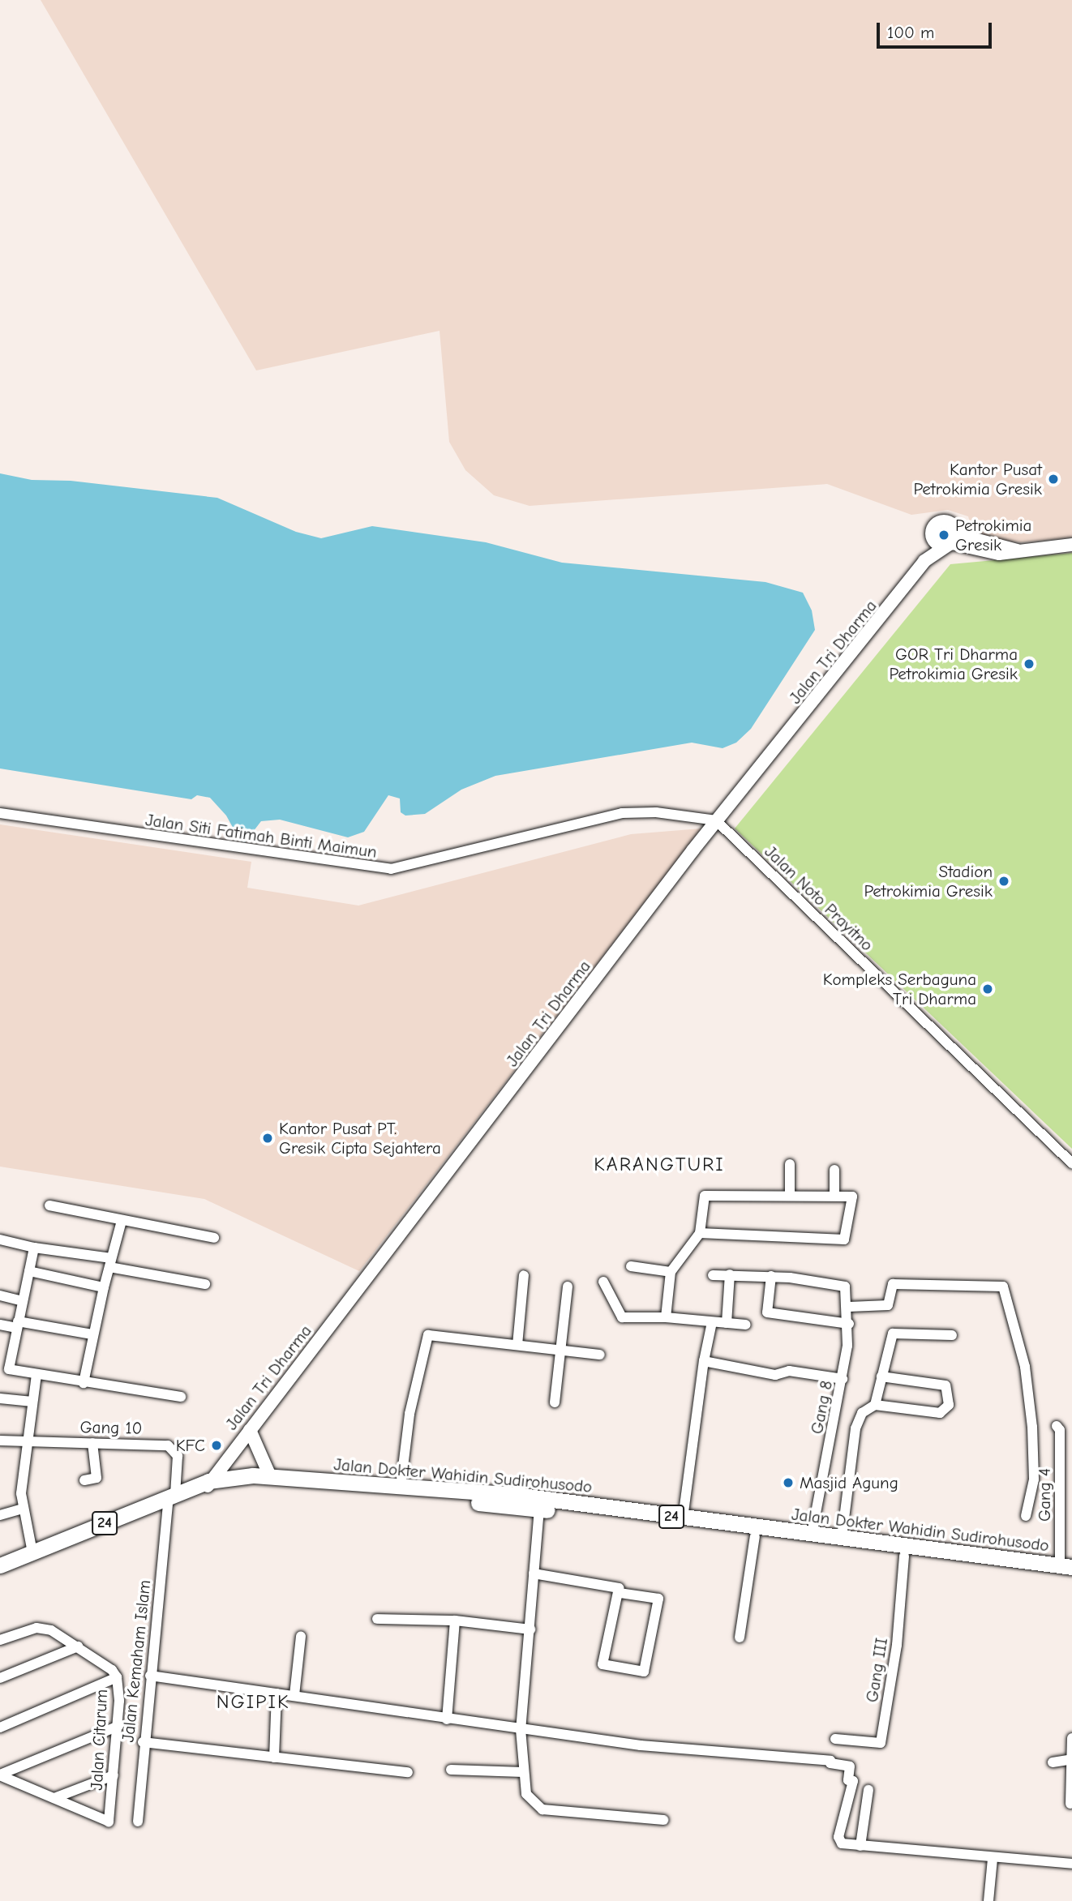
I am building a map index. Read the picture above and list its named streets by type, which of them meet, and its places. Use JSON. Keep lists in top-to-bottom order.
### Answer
{
  "streets": {
    "highway": ["Jalan Dokter Wahidin Sudirohusodo", "24"],
    "main road": ["Jalan Tri Dharma"],
    "street": [
      "Jalan Siti Fatimah Binti Maimun",
      "Jalan Noto Prayitno",
      "Gang 8",
      "Gang 10",
      "Gang 4",
      "Jalan Kemaham Islam",
      "Gang III",
      "Jalan Citarum"
    ]
  },
  "crossings": [
    ["Jalan Tri Dharma", "Jalan Siti Fatimah Binti Maimun"],
    ["Jalan Tri Dharma", "Jalan Noto Prayitno"],
    ["Jalan Tri Dharma", "Jalan Dokter Wahidin Sudirohusodo"],
    ["Jalan Siti Fatimah Binti Maimun", "Jalan Noto Prayitno"],
    ["Gang 8", "Jalan Dokter Wahidin Sudirohusodo"],
    ["Gang 10", "Jalan Dokter Wahidin Sudirohusodo"],
    ["Gang 10", "Jalan Kemaham Islam"],
    ["Jalan Dokter Wahidin Sudirohusodo", "Gang 4"],
    ["Jalan Dokter Wahidin Sudirohusodo", "Jalan Kemaham Islam"],
    ["Jalan Dokter Wahidin Sudirohusodo", "Gang III"]
  ],
  "districts": ["KARANGTURI", "NGIPIK"],
  "places": [
    "Kantor Pusat Petrokimia Gresik",
    "Petrokimia Gresik",
    "GOR Tri Dharma Petrokimia Gresik",
    "Stadion Petrokimia Gresik",
    "Kompleks Serbaguna Tri Dharma",
    "Kantor Pusat PT. Gresik Cipta Sejahtera",
    "KFC",
    "Masjid Agung"
  ],
  "scale_bar": "100 m"
}
